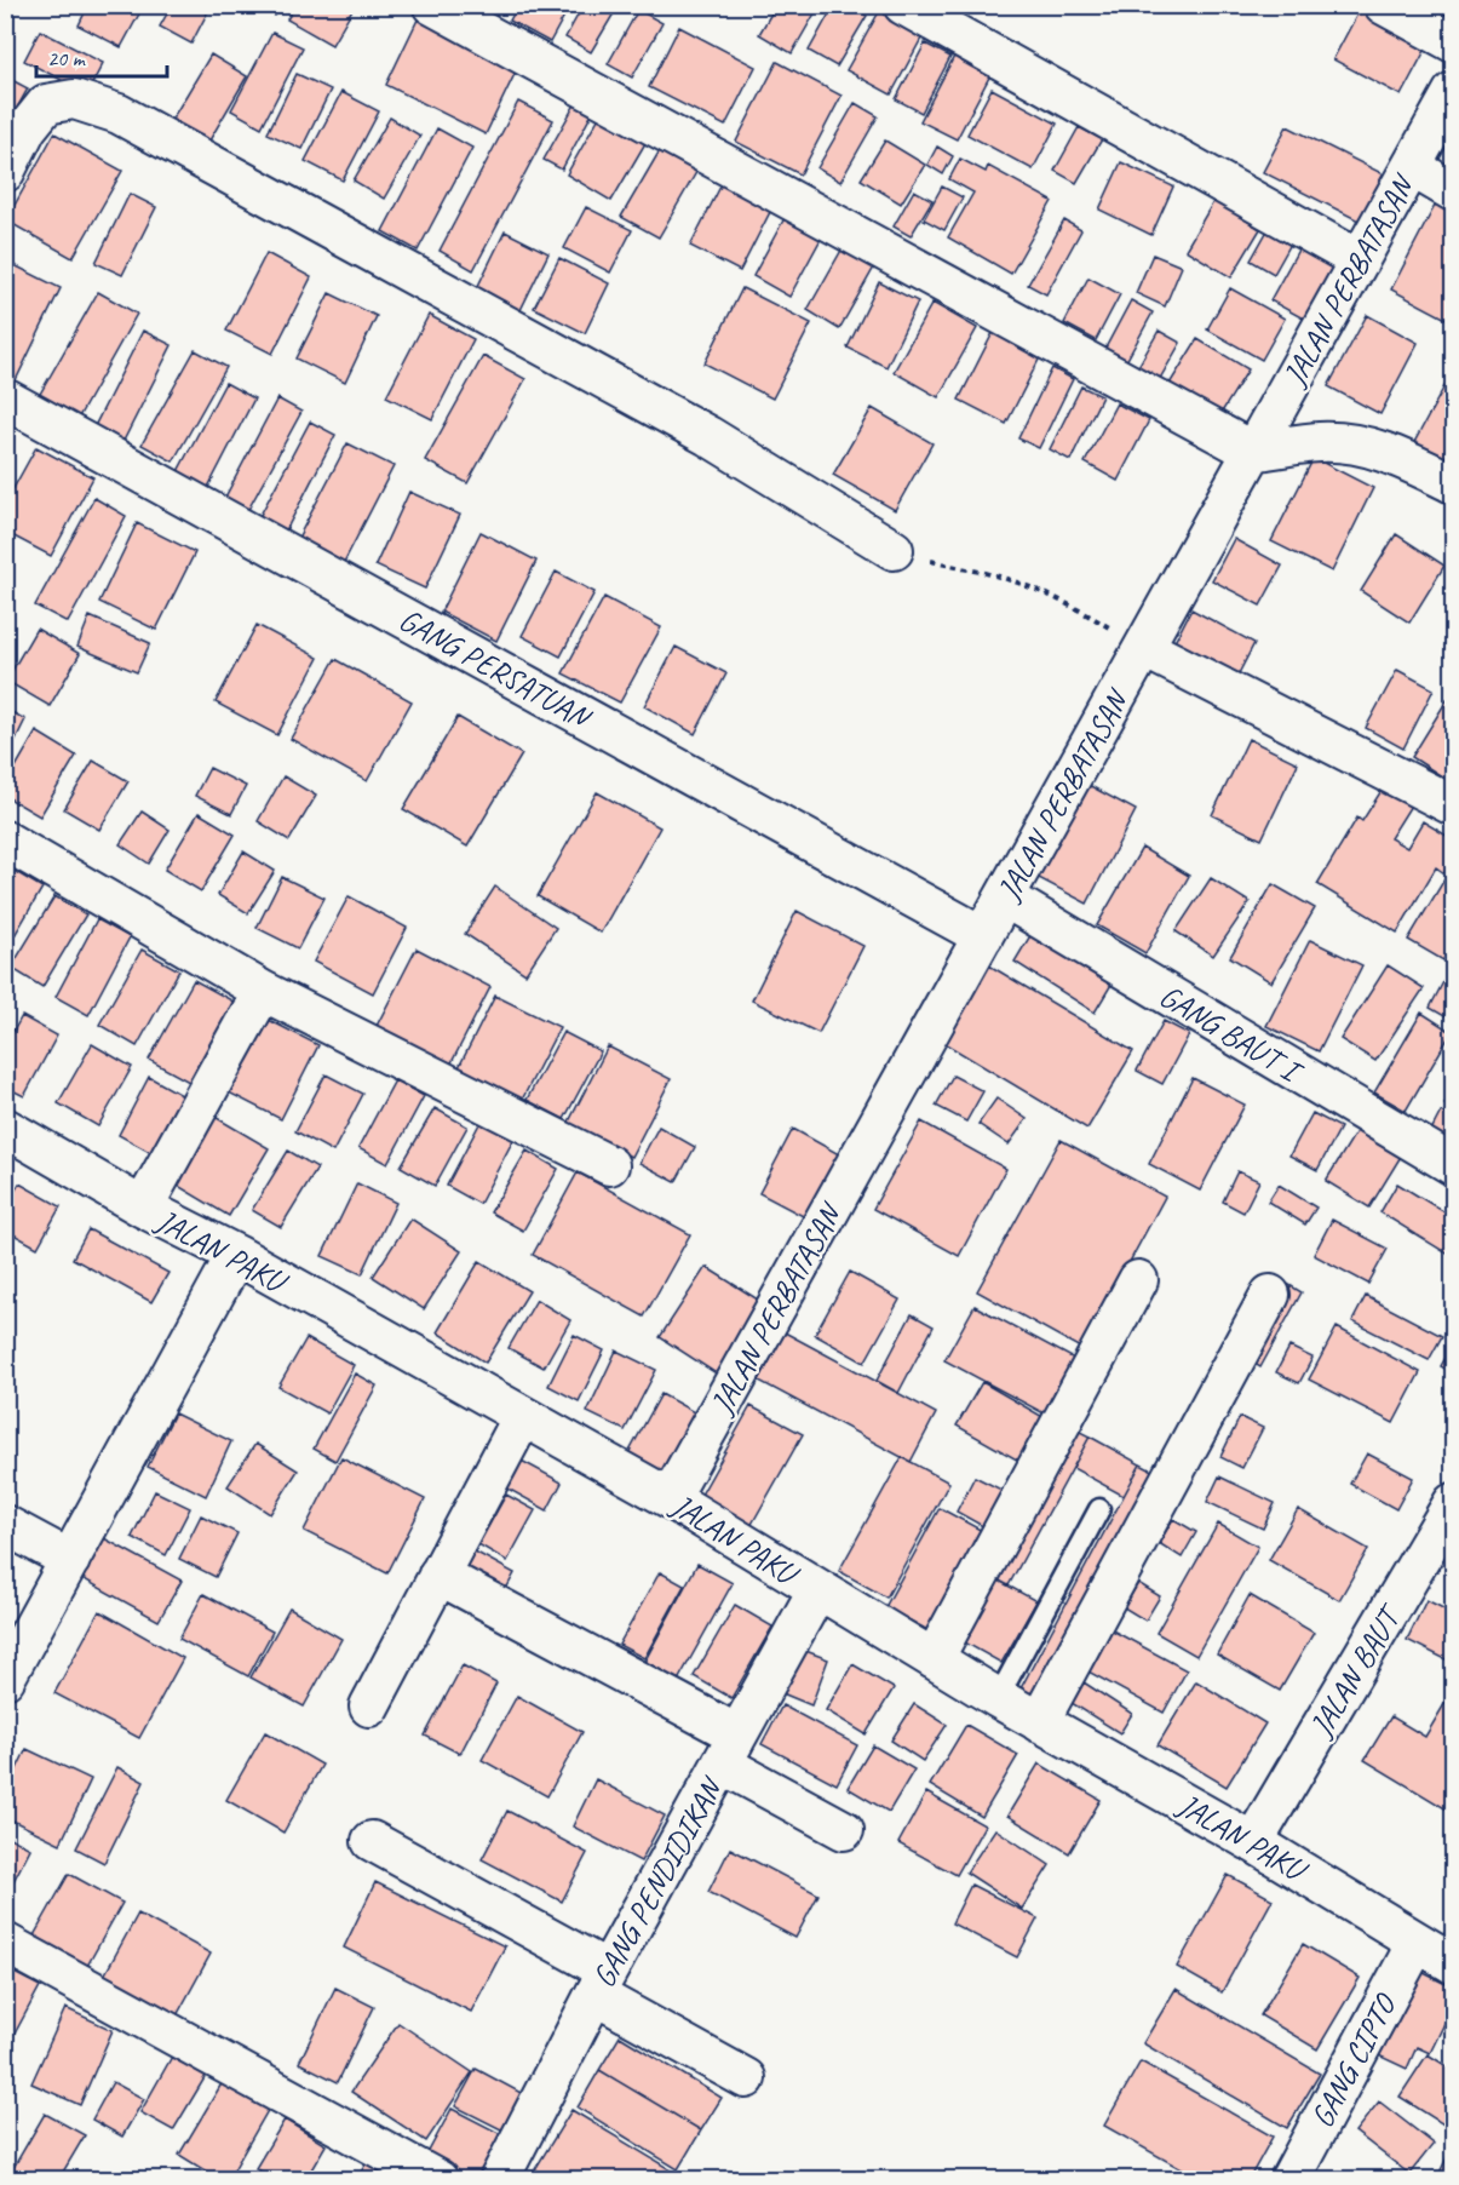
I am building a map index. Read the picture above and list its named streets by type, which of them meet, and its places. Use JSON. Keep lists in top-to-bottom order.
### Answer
{
  "streets": {
    "street": [
      "JALAN PERBATASAN",
      "GANG PERSATUAN",
      "GANG BAUT I",
      "JALAN PAKU",
      "JALAN BAUT",
      "GANG PENDIDIKAN",
      "GANG CIPTO"
    ]
  },
  "crossings": [
    ["JALAN PERBATASAN", "GANG PERSATUAN"],
    ["JALAN PERBATASAN", "GANG BAUT I"],
    ["JALAN PERBATASAN", "JALAN PAKU"],
    ["JALAN PAKU", "JALAN BAUT"],
    ["JALAN PAKU", "GANG PENDIDIKAN"],
    ["JALAN PAKU", "GANG CIPTO"]
  ],
  "scale_bar": "20 m"
}
